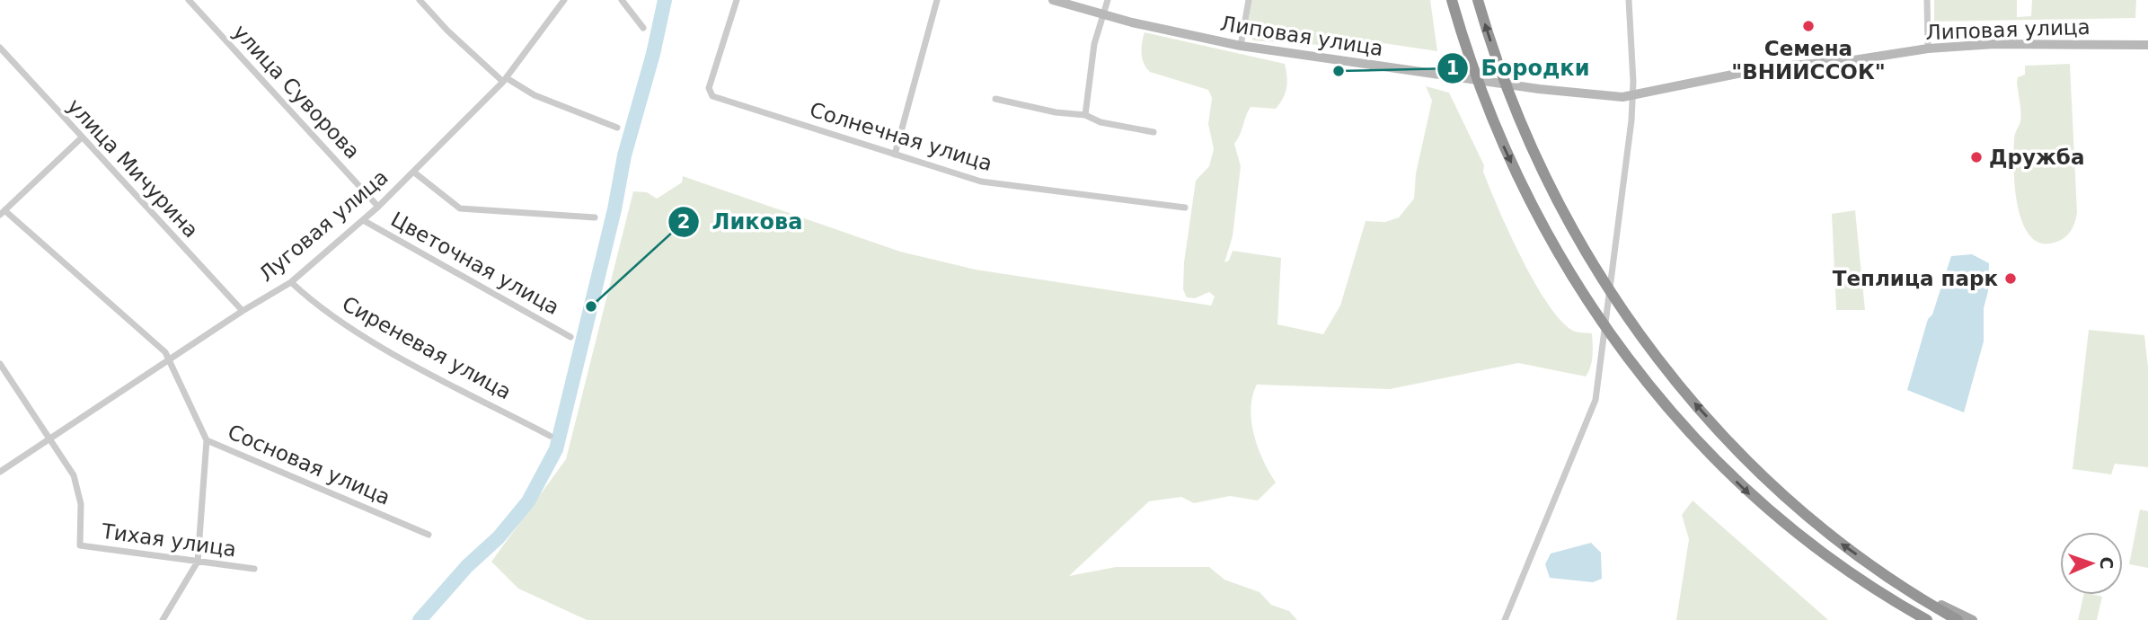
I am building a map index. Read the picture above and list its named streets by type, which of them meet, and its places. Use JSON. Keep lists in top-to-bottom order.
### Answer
{
  "streets": {
    "street": [
      "Липовая улица",
      "улица Суворова",
      "Солнечная улица",
      "улица Мичурина",
      "Луговая улица",
      "Цветочная улица",
      "Сиреневая улица",
      "Сосновая улица",
      "Тихая улица"
    ]
  },
  "crossings": [
    ["улица Суворова", "Луговая улица"],
    ["улица Мичурина", "Луговая улица"],
    ["Луговая улица", "Цветочная улица"],
    ["Луговая улица", "Сиреневая улица"],
    ["Луговая улица", "Тихая улица"]
  ],
  "places": [
    "Семена \"ВНИИССОК\"",
    "Бородки",
    "Дружба",
    "Теплица парк",
    "Ликова"
  ],
  "north": "right"
}
